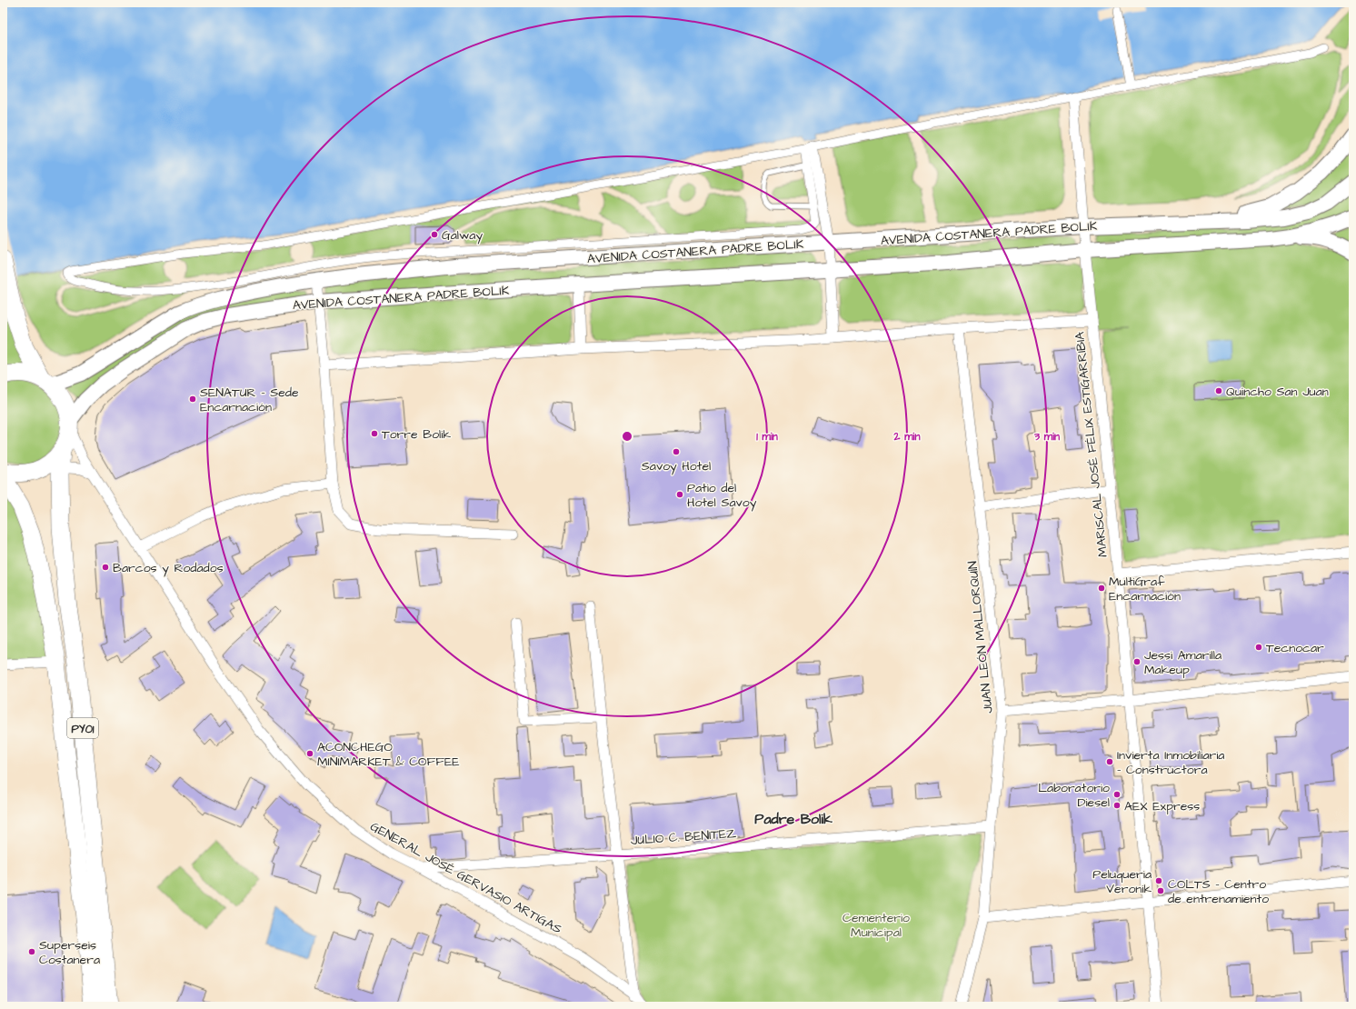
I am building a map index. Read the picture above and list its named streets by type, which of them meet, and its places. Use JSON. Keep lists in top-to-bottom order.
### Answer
{
  "streets": {
    "highway": ["PY01"],
    "main road": ["AVENIDA COSTANERA PADRE BOLIK"],
    "street": [
      "MARISCAL JOSÉ FÉLIX ESTIGARRIBIA",
      "JUAN LEÓN MALLORQUÍN",
      "JULIO C. BENITEZ",
      "GENERAL JOSÉ GERVASIO ARTIGAS"
    ]
  },
  "crossings": [
    ["AVENIDA COSTANERA PADRE BOLIK", "MARISCAL JOSÉ FÉLIX ESTIGARRIBIA"],
    ["AVENIDA COSTANERA PADRE BOLIK", "PY01"],
    ["AVENIDA COSTANERA PADRE BOLIK", "GENERAL JOSÉ GERVASIO ARTIGAS"],
    ["JUAN LEÓN MALLORQUÍN", "JULIO C. BENITEZ"],
    ["PY01", "GENERAL JOSÉ GERVASIO ARTIGAS"],
    ["JULIO C. BENITEZ", "GENERAL JOSÉ GERVASIO ARTIGAS"]
  ],
  "districts": ["Padre Bolik"],
  "parks": ["Cementerio Municipal"],
  "places": [
    "Galway",
    "Quincho San Juan",
    "SENATUR - Sede Encarnación",
    "Torre Bolik",
    "Savoy Hotel",
    "Patio del Hotel Savoy",
    "Barcos y Rodados",
    "MultiGraf Encarnación",
    "Tecnocar",
    "Jessi Amarilla Makeup",
    "ACONCHEGO MINIMARKET & COFFEE",
    "Invierta Inmobiliaria - Constructora",
    "Laboratorio Diesel",
    "AEX Express",
    "Peluqueria Veronik",
    "COLTS - Centro de entrenamiento",
    "Superseis Costanera"
  ],
  "rings": ["1 min", "2 min", "3 min"]
}
